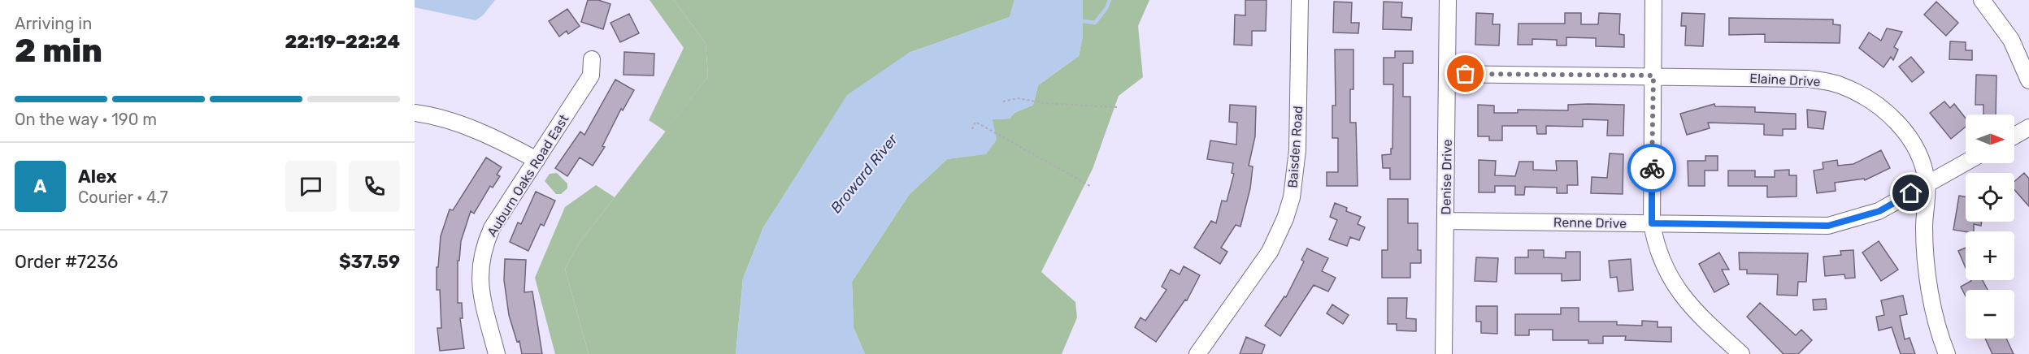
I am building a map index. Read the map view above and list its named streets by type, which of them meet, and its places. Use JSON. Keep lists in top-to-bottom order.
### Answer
{
  "streets": {
    "street": [
      "Elaine Drive",
      "Baisden Road",
      "Auburn Oaks Road East",
      "Denise Drive",
      "Renne Drive"
    ]
  },
  "crossings": [
    ["Elaine Drive", "Denise Drive"],
    ["Elaine Drive", "Renne Drive"],
    ["Denise Drive", "Renne Drive"]
  ],
  "water": ["Broward River"],
  "north": "right",
  "page": {
    "heading": ["2 min", "Arriving in", "22:19–22:24"],
    "panel": [
      "Alex",
      "Courier · 4.7",
      "Order #7236",
      "$37.59"
    ],
    "bar": "On the way · 190 m",
    "map_buttons": ["+", "−"],
    "round": "A"
  }
}
